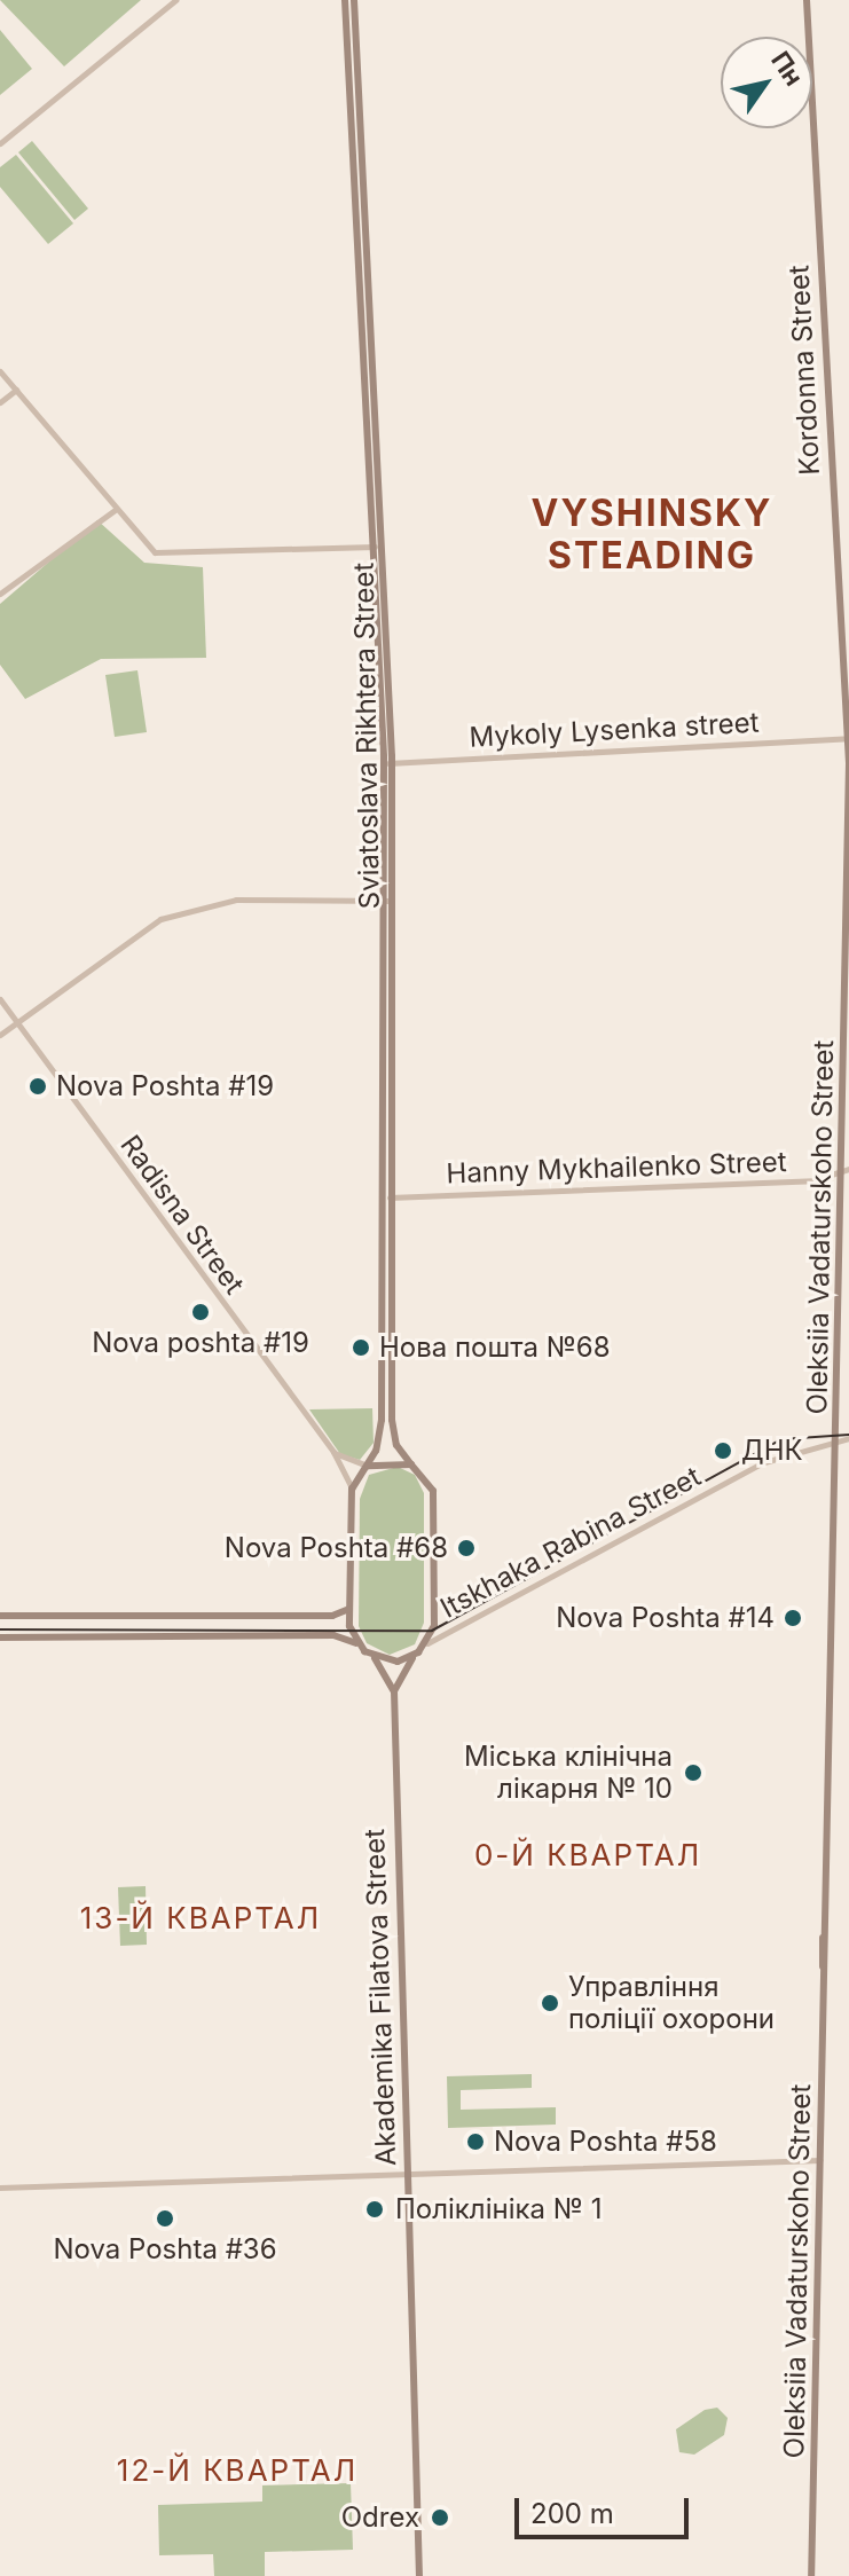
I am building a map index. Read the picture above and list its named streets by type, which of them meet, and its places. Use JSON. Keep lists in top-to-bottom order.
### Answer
{
  "streets": {
    "main road": [
      "Kordonna Street",
      "Sviatoslava Rikhtera Street",
      "Oleksiia Vadaturskoho Street",
      "Akademika Filatova Street"
    ],
    "street": [
      "Mykoly Lysenka street",
      "Hanny Mykhailenko Street",
      "Radisna Street",
      "Itskhaka Rabina Street"
    ]
  },
  "crossings": [
    ["Kordonna Street", "Mykoly Lysenka street"],
    ["Kordonna Street", "Oleksiia Vadaturskoho Street"],
    ["Mykoly Lysenka street", "Sviatoslava Rikhtera Street"],
    ["Mykoly Lysenka street", "Oleksiia Vadaturskoho Street"],
    ["Sviatoslava Rikhtera Street", "Hanny Mykhailenko Street"],
    ["Sviatoslava Rikhtera Street", "Radisna Street"],
    ["Sviatoslava Rikhtera Street", "Itskhaka Rabina Street"],
    ["Hanny Mykhailenko Street", "Oleksiia Vadaturskoho Street"],
    ["Oleksiia Vadaturskoho Street", "Itskhaka Rabina Street"]
  ],
  "districts": [
    "VYSHINSKY STEADING",
    "0-Й КВАРТАЛ",
    "13-Й КВАРТАЛ",
    "12-Й КВАРТАЛ"
  ],
  "places": [
    "Nova Poshta #19",
    "Nova poshta #19",
    "Нова пошта №68",
    "ДНК",
    "Nova Poshta #68",
    "Nova Poshta #14",
    "Міська клінічна лікарня № 10",
    "Управління поліції охорони",
    "Nova Poshta #58",
    "Поліклініка № 1",
    "Nova Poshta #36",
    "Odrex"
  ],
  "scale_bar": "200 m",
  "north": "top right"
}
